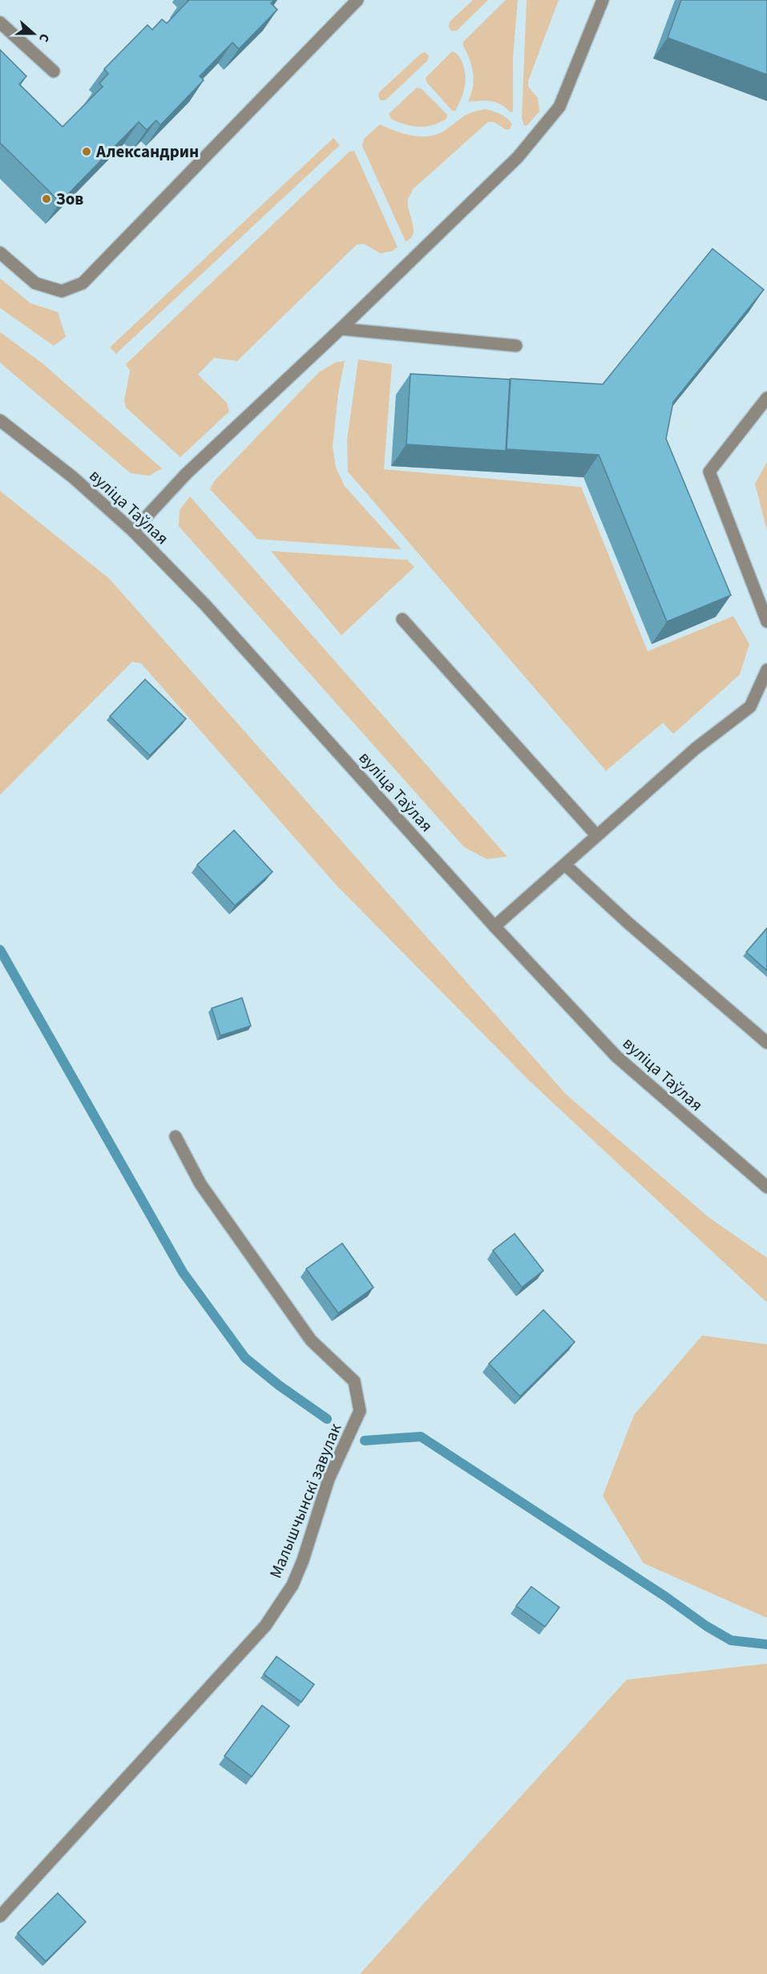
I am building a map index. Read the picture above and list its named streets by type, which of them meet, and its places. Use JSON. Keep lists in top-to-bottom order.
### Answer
{
  "streets": {
    "street": ["вуліца Таўлая", "Малышчынскі завулак"]
  },
  "places": ["Александрин", "Зов"],
  "north": "right"
}
